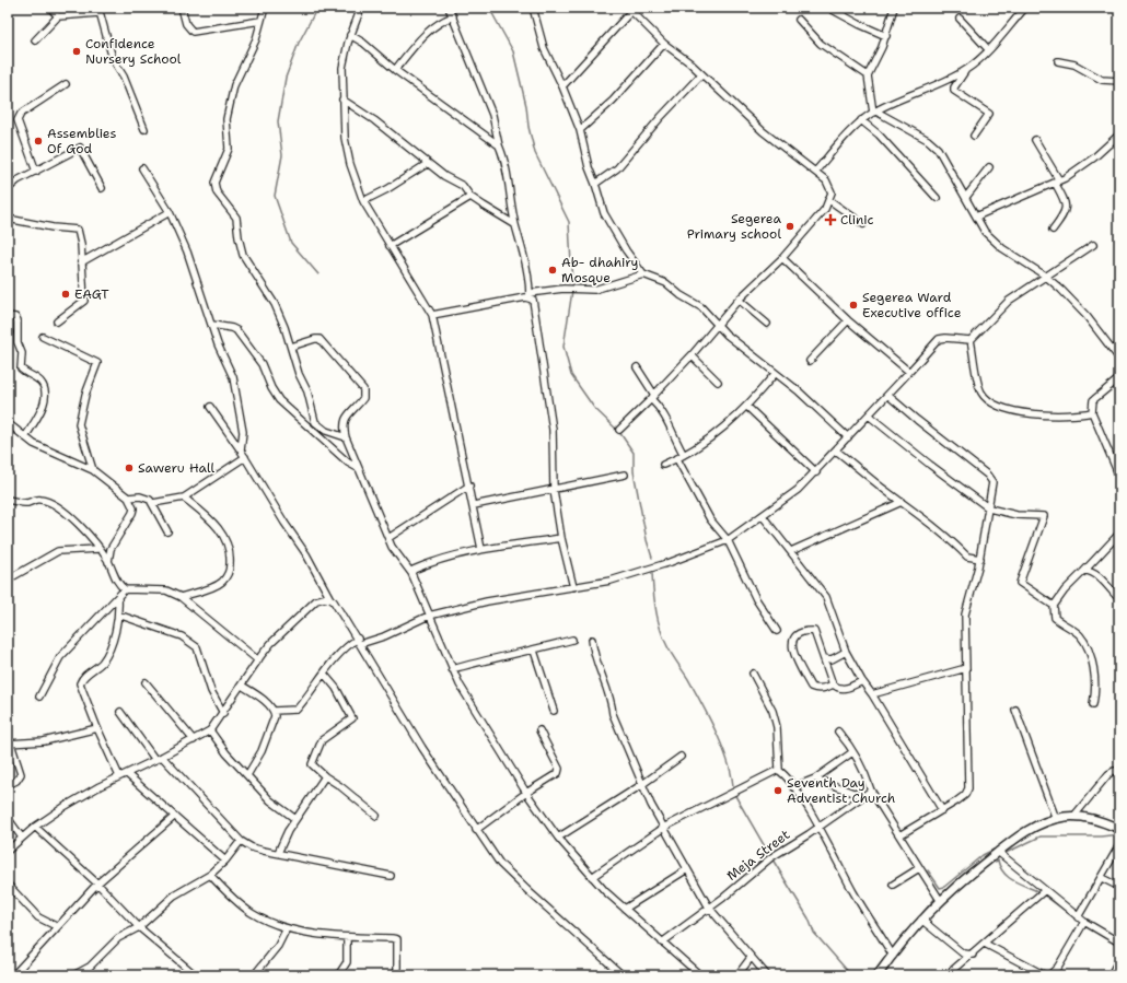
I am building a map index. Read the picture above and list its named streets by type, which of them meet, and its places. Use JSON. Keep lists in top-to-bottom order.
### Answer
{
  "streets": {
    "street": ["Meja Street"]
  },
  "places": {
    "other": [
      "Confidence Nursery School",
      "Assemblies Of God",
      "Segerea Primary school",
      "Ab- dhahiry Mosque",
      "EAGT",
      "Segerea Ward Executive office",
      "Saweru Hall",
      "Seventh Day Adventist Church"
    ],
    "health": ["Clinic"]
  }
}
